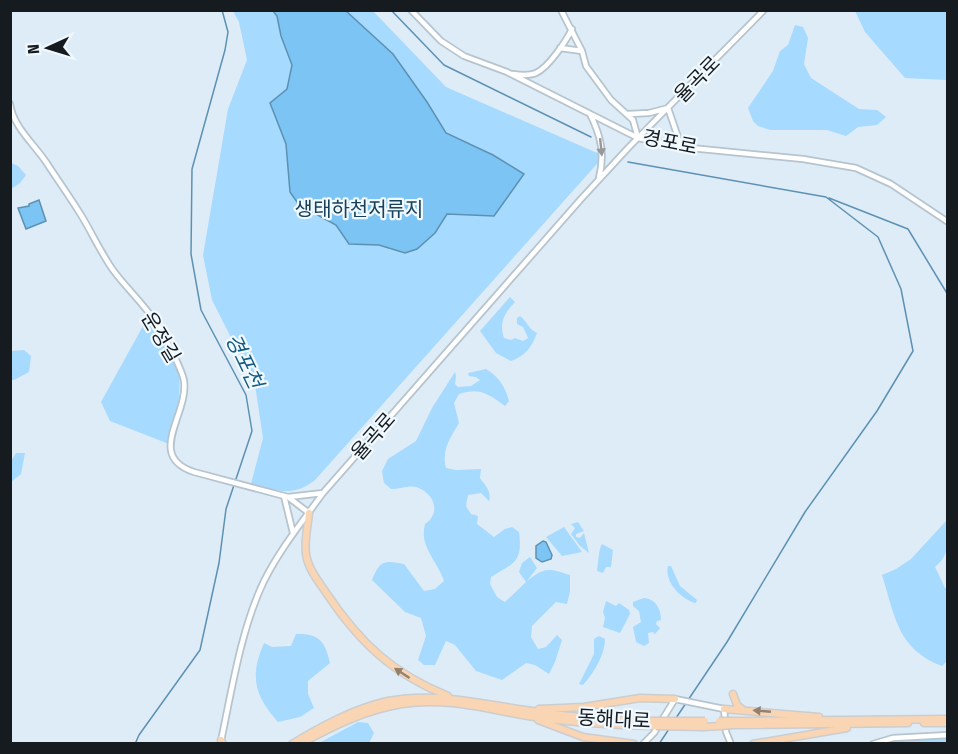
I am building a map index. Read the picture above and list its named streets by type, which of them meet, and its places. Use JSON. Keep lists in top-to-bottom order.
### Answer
{
  "streets": {
    "main road": ["동해대로"],
    "street": ["율곡로", "경포로", "운정길"]
  },
  "crossings": [
    ["율곡로", "경포로"],
    ["율곡로", "운정길"]
  ],
  "water": ["경포천"],
  "parks": ["생태하천저류지"],
  "north": "left"
}
